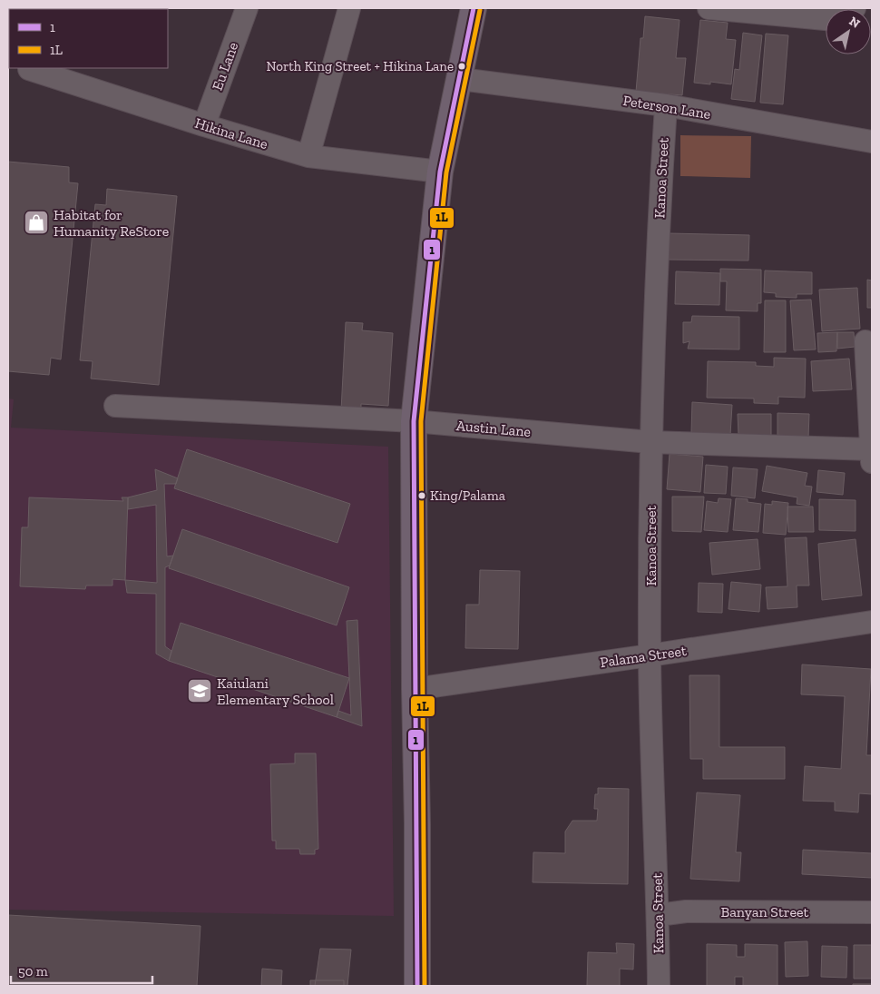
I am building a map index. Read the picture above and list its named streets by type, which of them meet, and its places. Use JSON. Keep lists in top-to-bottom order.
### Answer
{
  "streets": {
    "street": [
      "Eu Lane",
      "Peterson Lane",
      "Hikina Lane",
      "Kanoa Street",
      "Austin Lane",
      "Palama Street",
      "Banyan Street"
    ]
  },
  "crossings": [
    ["Eu Lane", "Hikina Lane"],
    ["Peterson Lane", "Kanoa Street"],
    ["Kanoa Street", "Austin Lane"],
    ["Kanoa Street", "Palama Street"],
    ["Kanoa Street", "Banyan Street"]
  ],
  "places": {
    "other": ["North King Street + Hikina Lane", "King/Palama"],
    "shop": ["Habitat for Humanity ReStore"],
    "school or university": ["Kaiulani Elementary School"]
  },
  "lines": ["transit line 1", "transit line 1L"],
  "legend": ["1", "1L"],
  "scale_bar": "50 m",
  "north": "top right"
}
